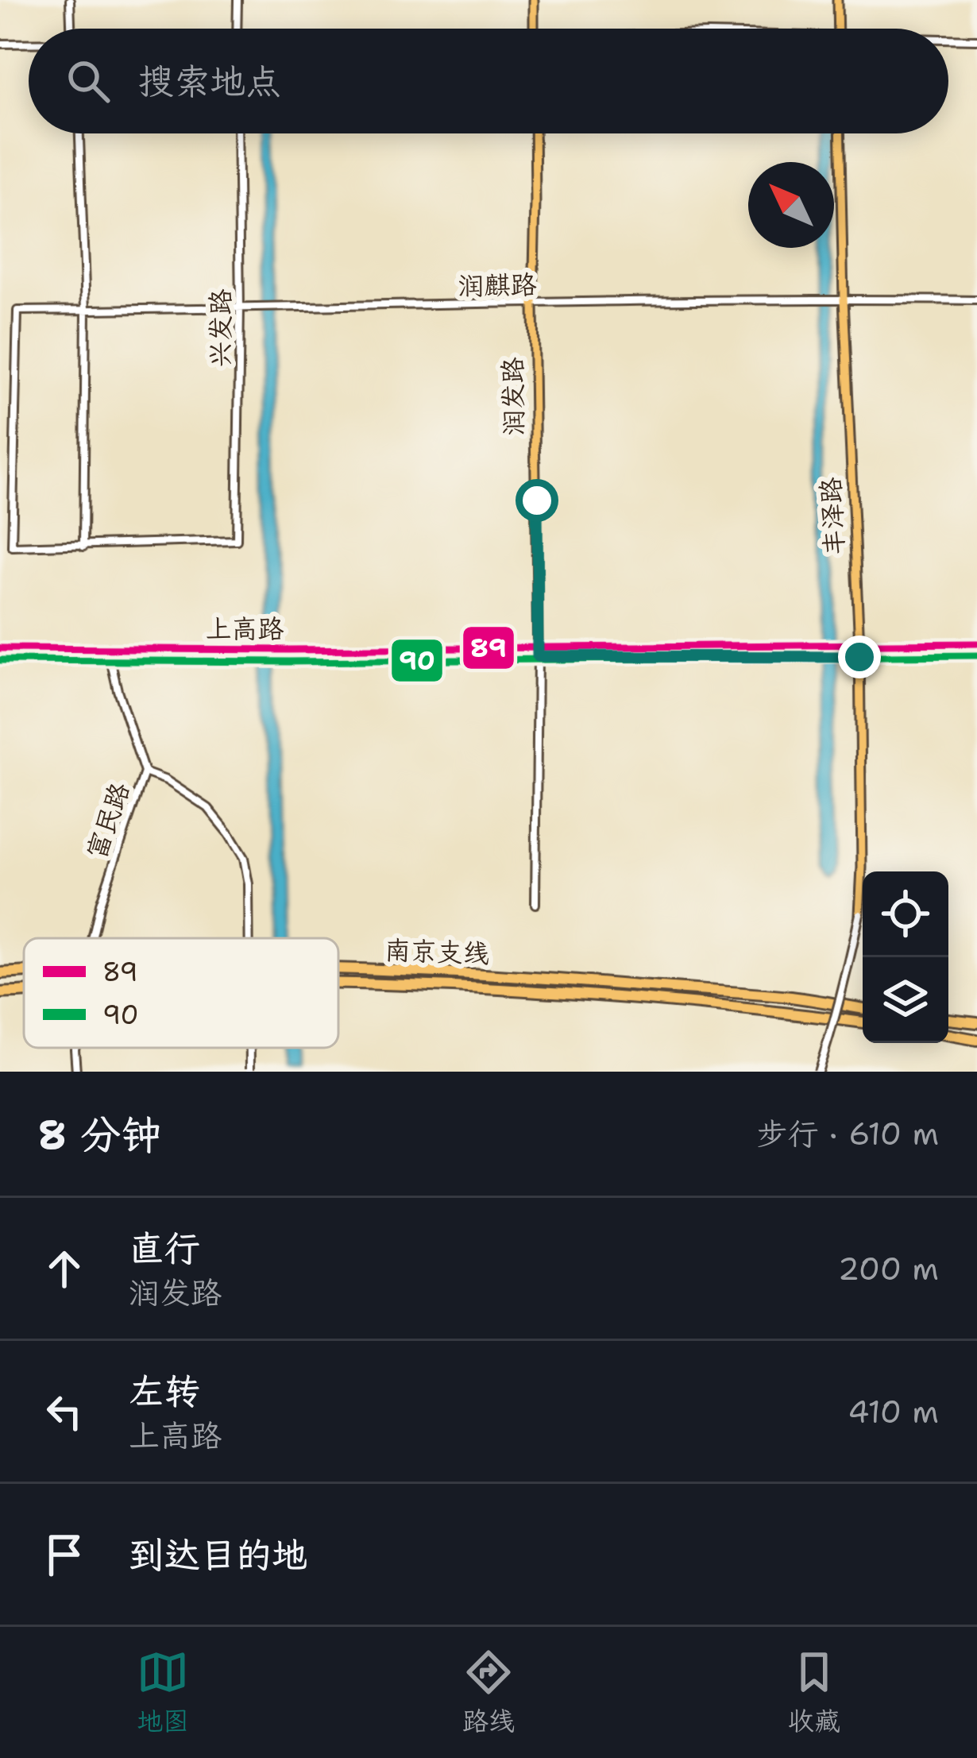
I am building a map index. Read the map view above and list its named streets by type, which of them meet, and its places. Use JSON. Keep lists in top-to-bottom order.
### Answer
{
  "streets": {
    "highway": ["南京支线"],
    "main road": ["润发路", "丰泽路", "上高路"],
    "street": ["润麒路", "兴发路", "富民路"]
  },
  "crossings": [
    ["润麒路", "兴发路"],
    ["润麒路", "润发路"],
    ["润麒路", "丰泽路"],
    ["润发路", "上高路"],
    ["丰泽路", "上高路"],
    ["上高路", "富民路"]
  ],
  "lines": ["transit line 89", "transit line 90"],
  "legend": ["89", "90"],
  "north": "top left",
  "page": {
    "search": "搜索地点",
    "heading": ["8 分钟", "步行 · 610 m"],
    "list": [
      ["直行", "润发路", "200 m"],
      ["左转", "上高路", "410 m"],
      "到达目的地"
    ],
    "nav": ["地图", "路线", "收藏"]
  }
}
